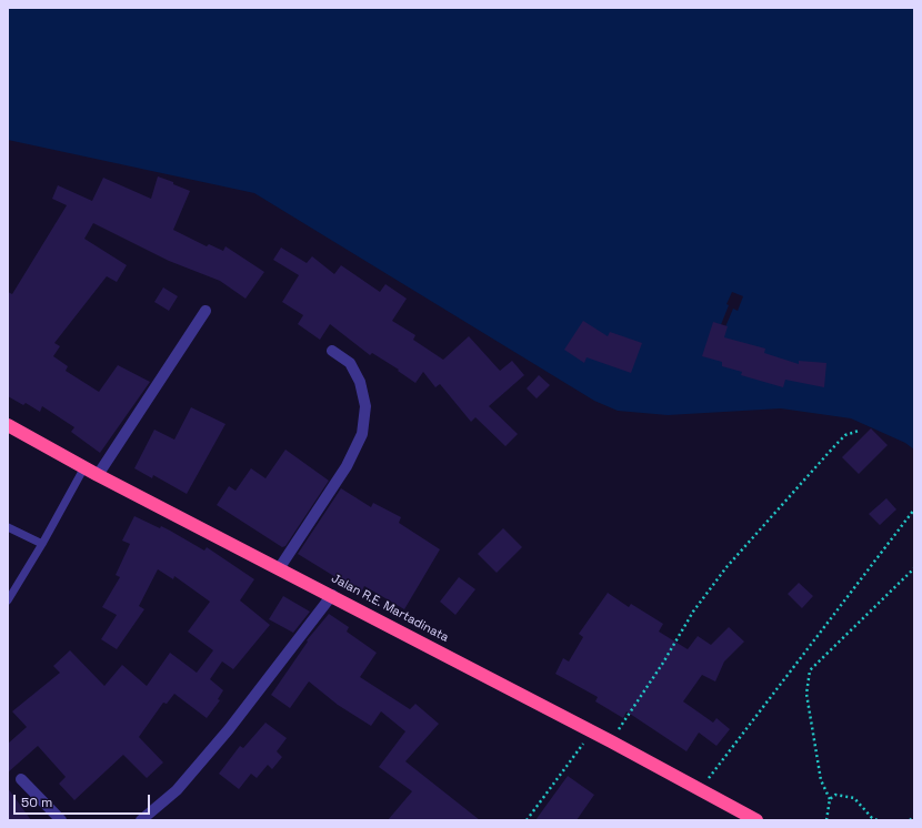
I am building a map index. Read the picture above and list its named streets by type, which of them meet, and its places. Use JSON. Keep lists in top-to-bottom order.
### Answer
{
  "streets": {
    "highway": ["Jalan R.E. Martadinata"]
  },
  "scale_bar": "50 m"
}
